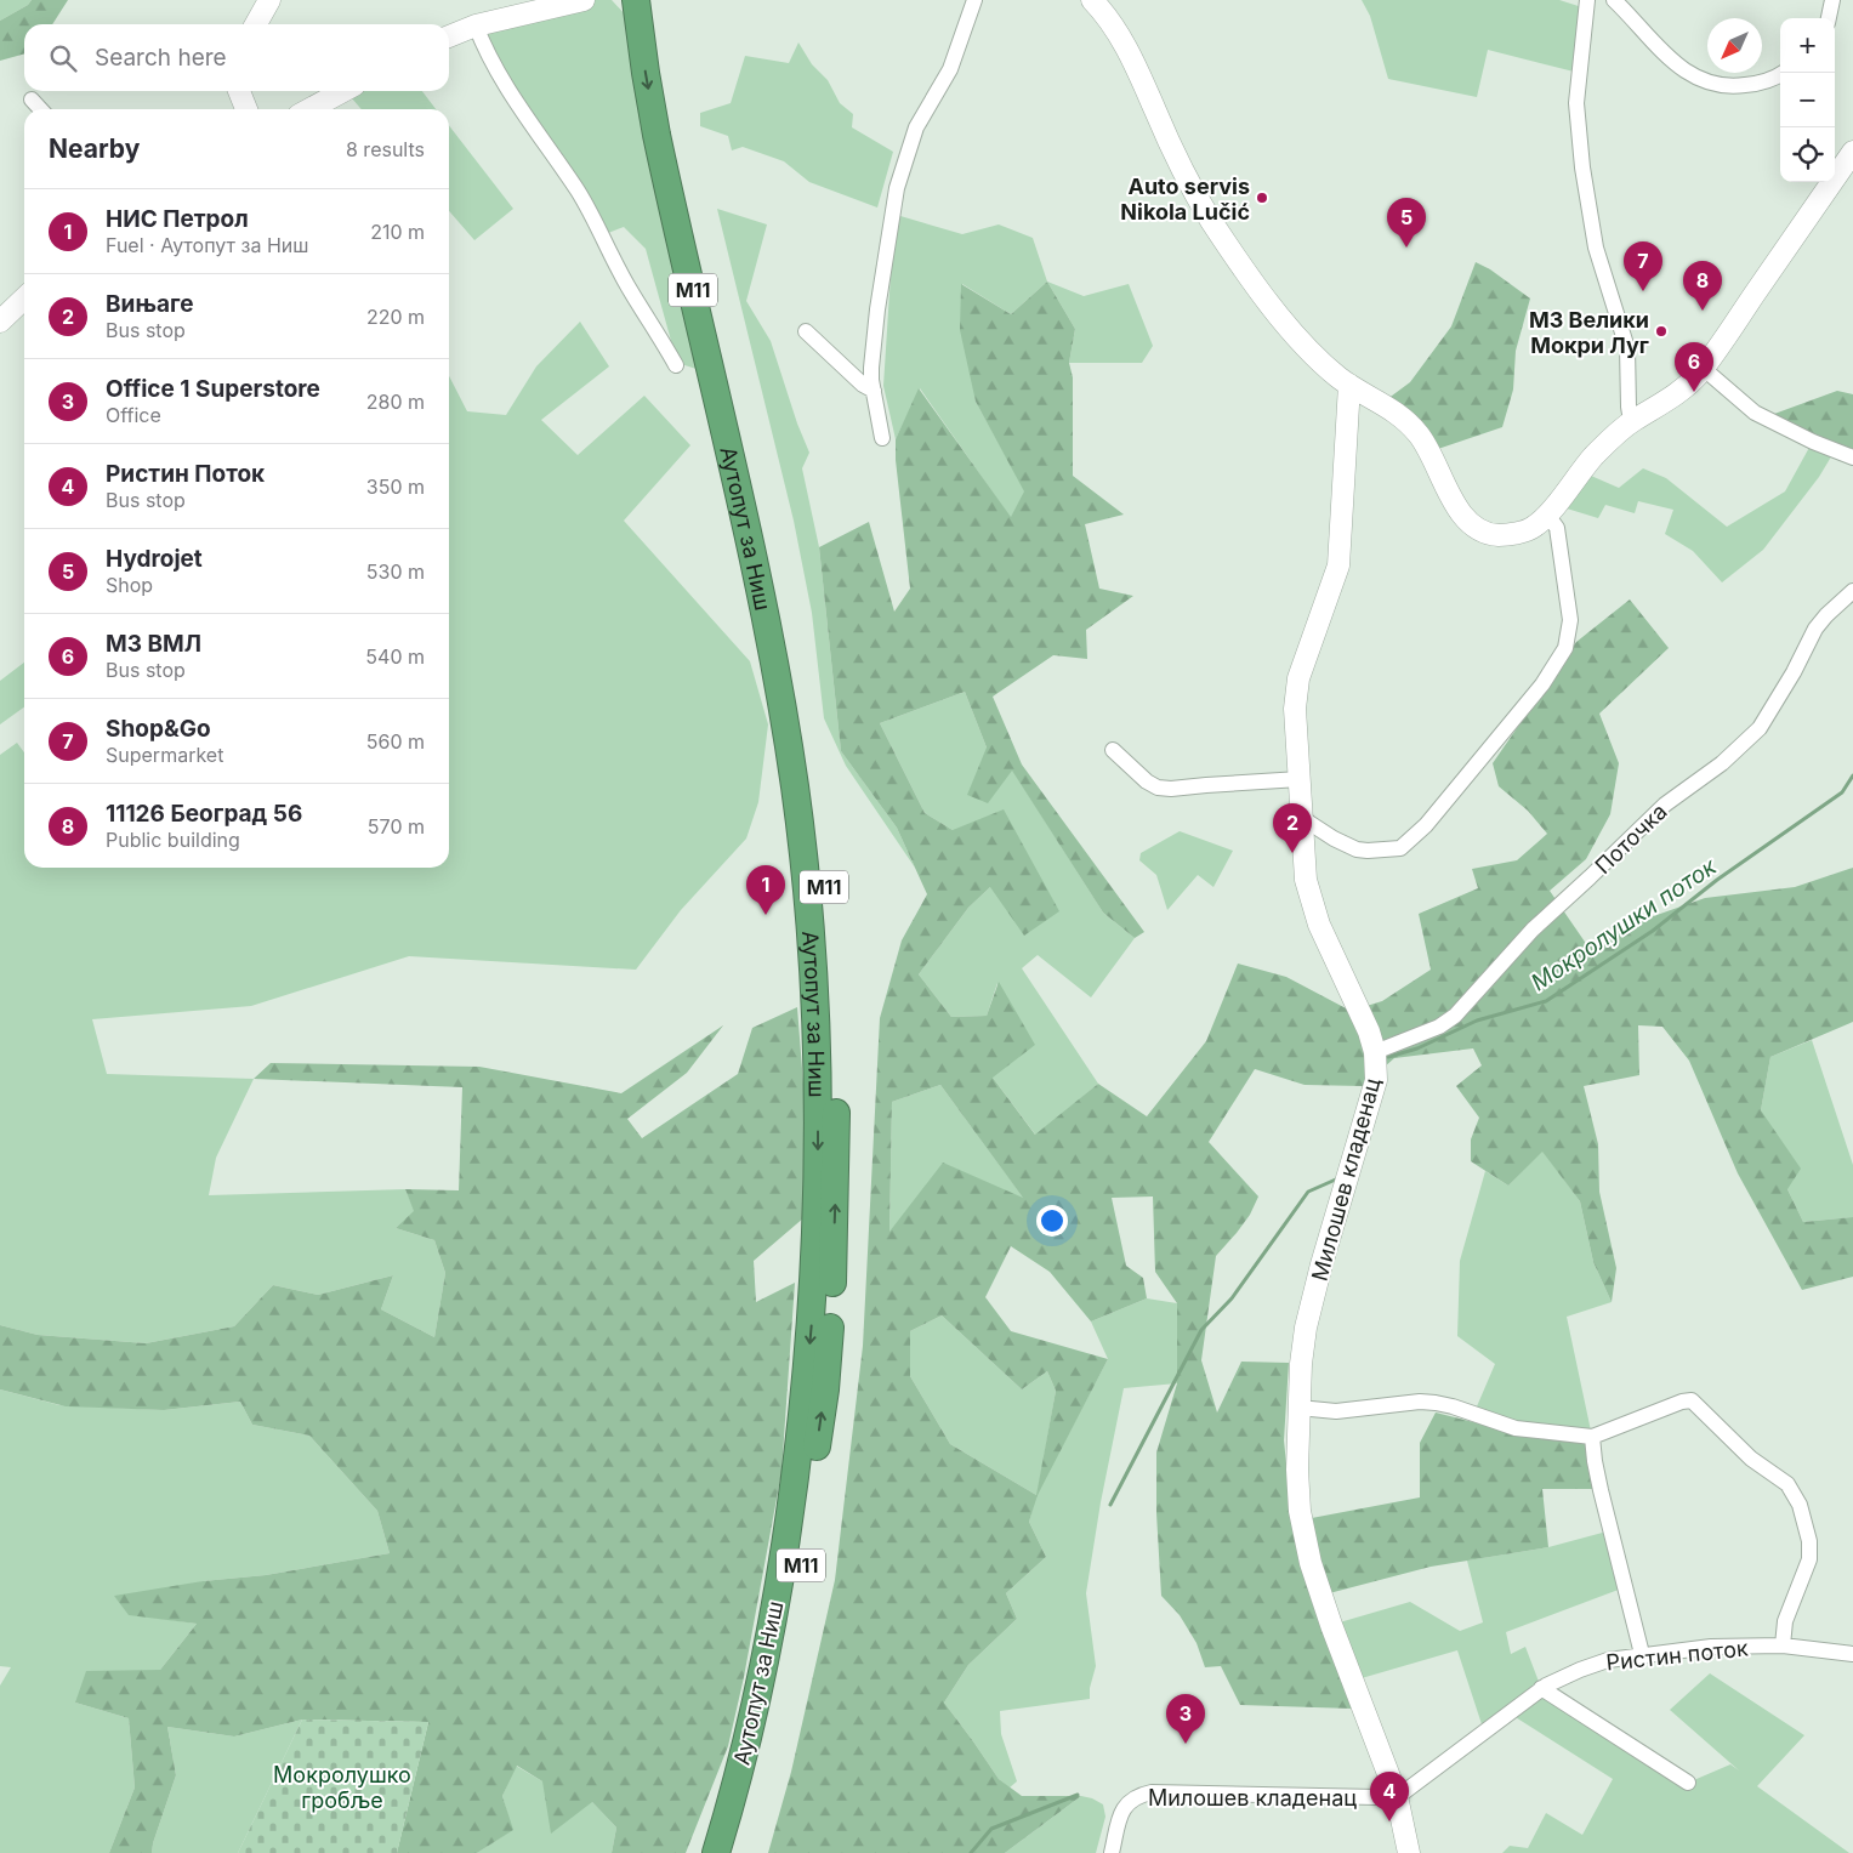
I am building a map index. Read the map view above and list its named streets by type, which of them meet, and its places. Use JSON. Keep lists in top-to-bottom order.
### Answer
{
  "streets": {
    "highway": ["M11", "Аутопут за Ниш"],
    "street": ["Поточка", "Милошев кладенац", "Ристин поток"]
  },
  "crossings": [
    ["Поточка", "Милошев кладенац"],
    ["Милошев кладенац", "Ристин поток"]
  ],
  "water": ["Мокролушки поток"],
  "parks": ["Мокролушко гробље"],
  "places": ["Auto servis Nikola Lučić", "МЗ Велики Мокри Луг"],
  "north": "bottom left",
  "page": {
    "map_buttons": ["+", "−"],
    "search": "Search here",
    "heading": ["Nearby", "8 results"],
    "list": [
      {
        "mark": "1",
        "name": "НИС Петрол",
        "note": "Fuel · Аутопут за Ниш",
        "value": "210 m"
      },
      {
        "mark": "2",
        "name": "Вињаге",
        "note": "Bus stop",
        "value": "220 m"
      },
      {
        "mark": "3",
        "name": "Office 1 Superstore",
        "note": "Office",
        "value": "280 m"
      },
      {
        "mark": "4",
        "name": "Ристин Поток",
        "note": "Bus stop",
        "value": "350 m"
      },
      {
        "mark": "5",
        "name": "Hydrojet",
        "note": "Shop",
        "value": "530 m"
      },
      {
        "mark": "6",
        "name": "МЗ ВМЛ",
        "note": "Bus stop",
        "value": "540 m"
      },
      {
        "mark": "7",
        "name": "Shop&Go",
        "note": "Supermarket",
        "value": "560 m"
      },
      {
        "mark": "8",
        "name": "11126 Београд 56",
        "note": "Public building",
        "value": "570 m"
      }
    ],
    "pins": [
      "5",
      "7",
      "8",
      "6",
      "2",
      "1",
      "3",
      "4"
    ]
  }
}
